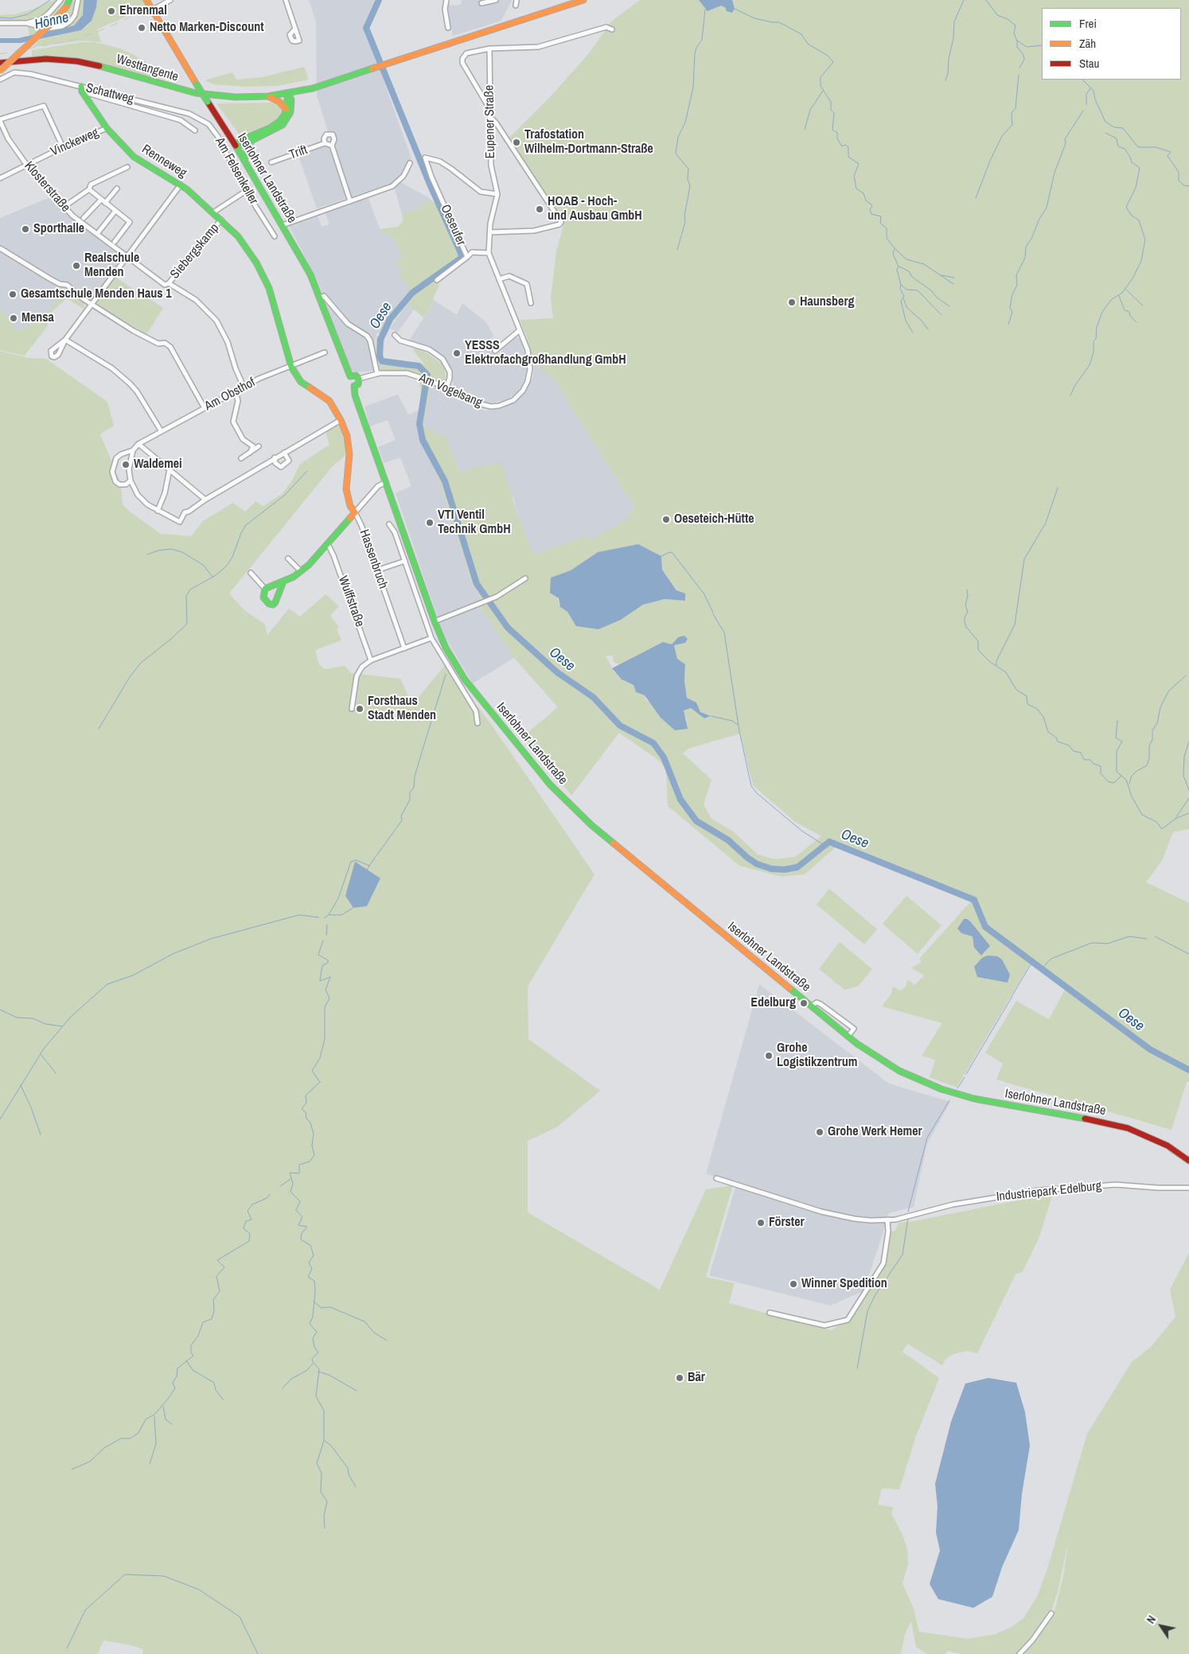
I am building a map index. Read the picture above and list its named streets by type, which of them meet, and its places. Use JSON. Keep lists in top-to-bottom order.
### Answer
{
  "streets": {
    "main road": ["Westtangente", "Renneweg", "Iserlohner Landstraße"],
    "street": [
      "Schattweg",
      "Eupener Straße",
      "Vinckeweg",
      "Trift",
      "Am Felsenkeller",
      "Klosterstraße",
      "Oeseufer",
      "Siebergskamp",
      "Am Vogelsang",
      "Am Obsthof",
      "Hassenbruch",
      "Wulffstraße",
      "Industriepark Edelburg"
    ]
  },
  "crossings": [
    ["Schattweg", "Renneweg"],
    ["Schattweg", "Am Felsenkeller"],
    ["Eupener Straße", "Oeseufer"],
    ["Vinckeweg", "Renneweg"],
    ["Vinckeweg", "Klosterstraße"],
    ["Renneweg", "Siebergskamp"],
    ["Renneweg", "Am Obsthof"],
    ["Renneweg", "Hassenbruch"],
    ["Am Felsenkeller", "Siebergskamp"],
    ["Iserlohner Landstraße", "Am Vogelsang"],
    ["Klosterstraße", "Siebergskamp"]
  ],
  "water": ["Hönne", "Oese"],
  "places": [
    "Ehrenmal",
    "Netto Marken-Discount",
    "Trafostation Wilhelm-Dortmann-Straße",
    "HOAB - Hoch- und Ausbau GmbH",
    "Sporthalle",
    "Realschule Menden",
    "Gesamtschule Menden Haus 1",
    "Haunsberg",
    "Mensa",
    "YESSS Elektrofachgroßhandlung GmbH",
    "Waldemei",
    "Oeseteich-Hütte",
    "VTI Ventil Technik GmbH",
    "Forsthaus Stadt Menden",
    "Edelburg",
    "Grohe Logistikzentrum",
    "Grohe Werk Hemer",
    "Förster",
    "Winner Spedition",
    "Bär"
  ],
  "legend": ["Frei", "Zäh", "Stau"],
  "north": "top left"
}
